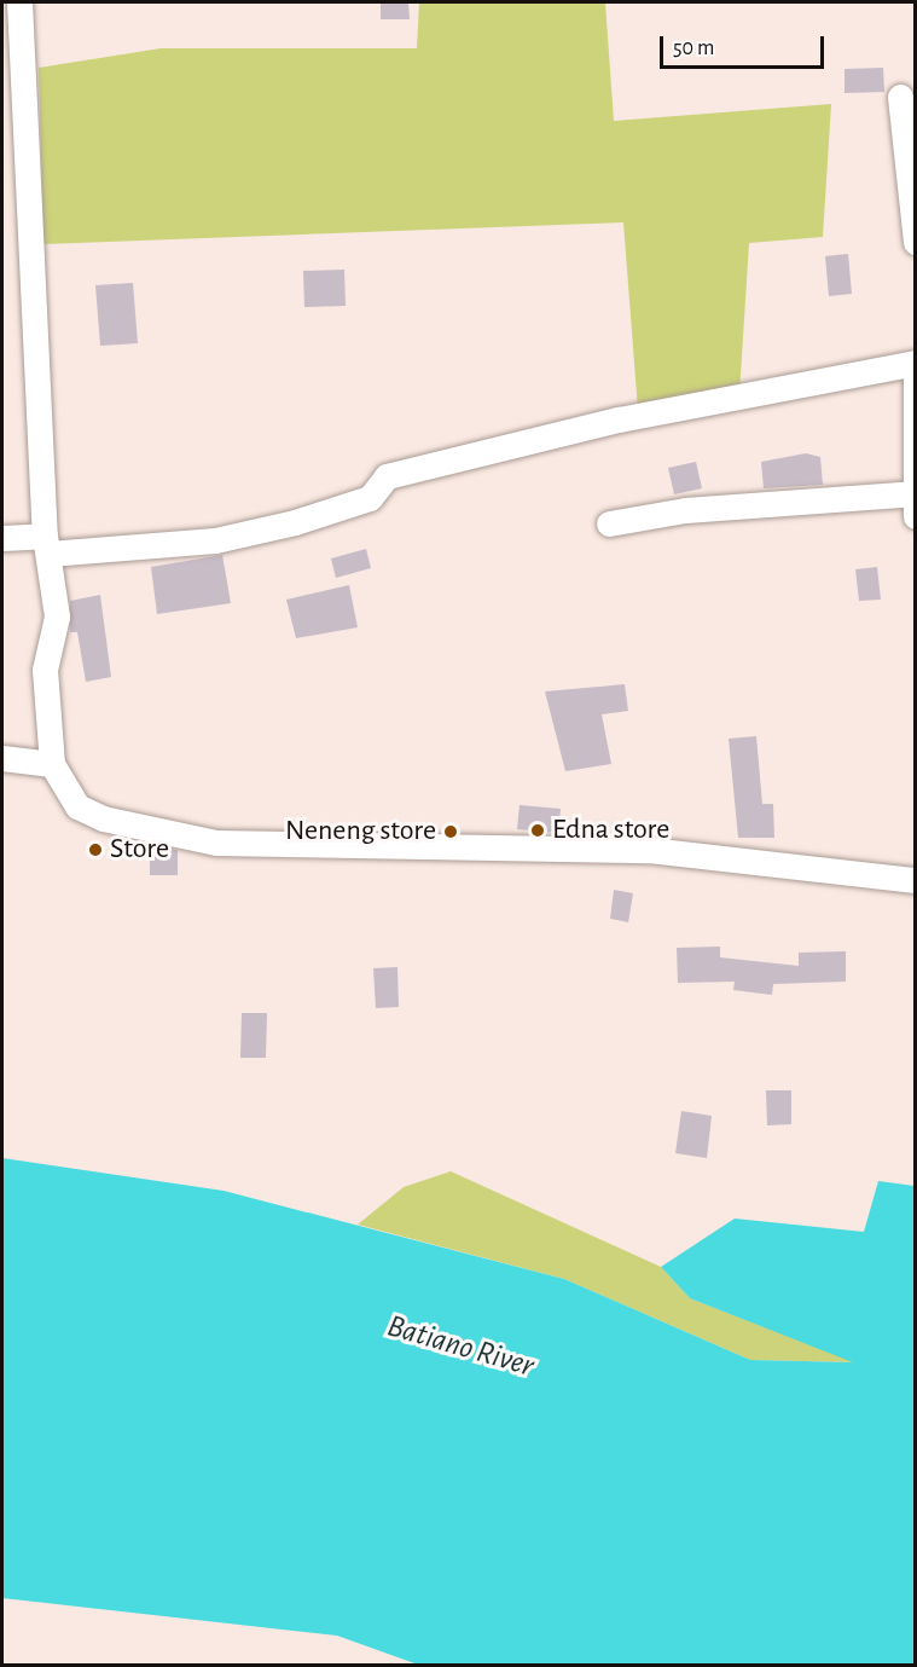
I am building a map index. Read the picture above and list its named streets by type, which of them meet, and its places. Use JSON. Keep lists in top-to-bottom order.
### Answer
{
  "water": ["Batiano River"],
  "places": ["Edna store", "Neneng store", "Store"],
  "scale_bar": "50 m"
}
